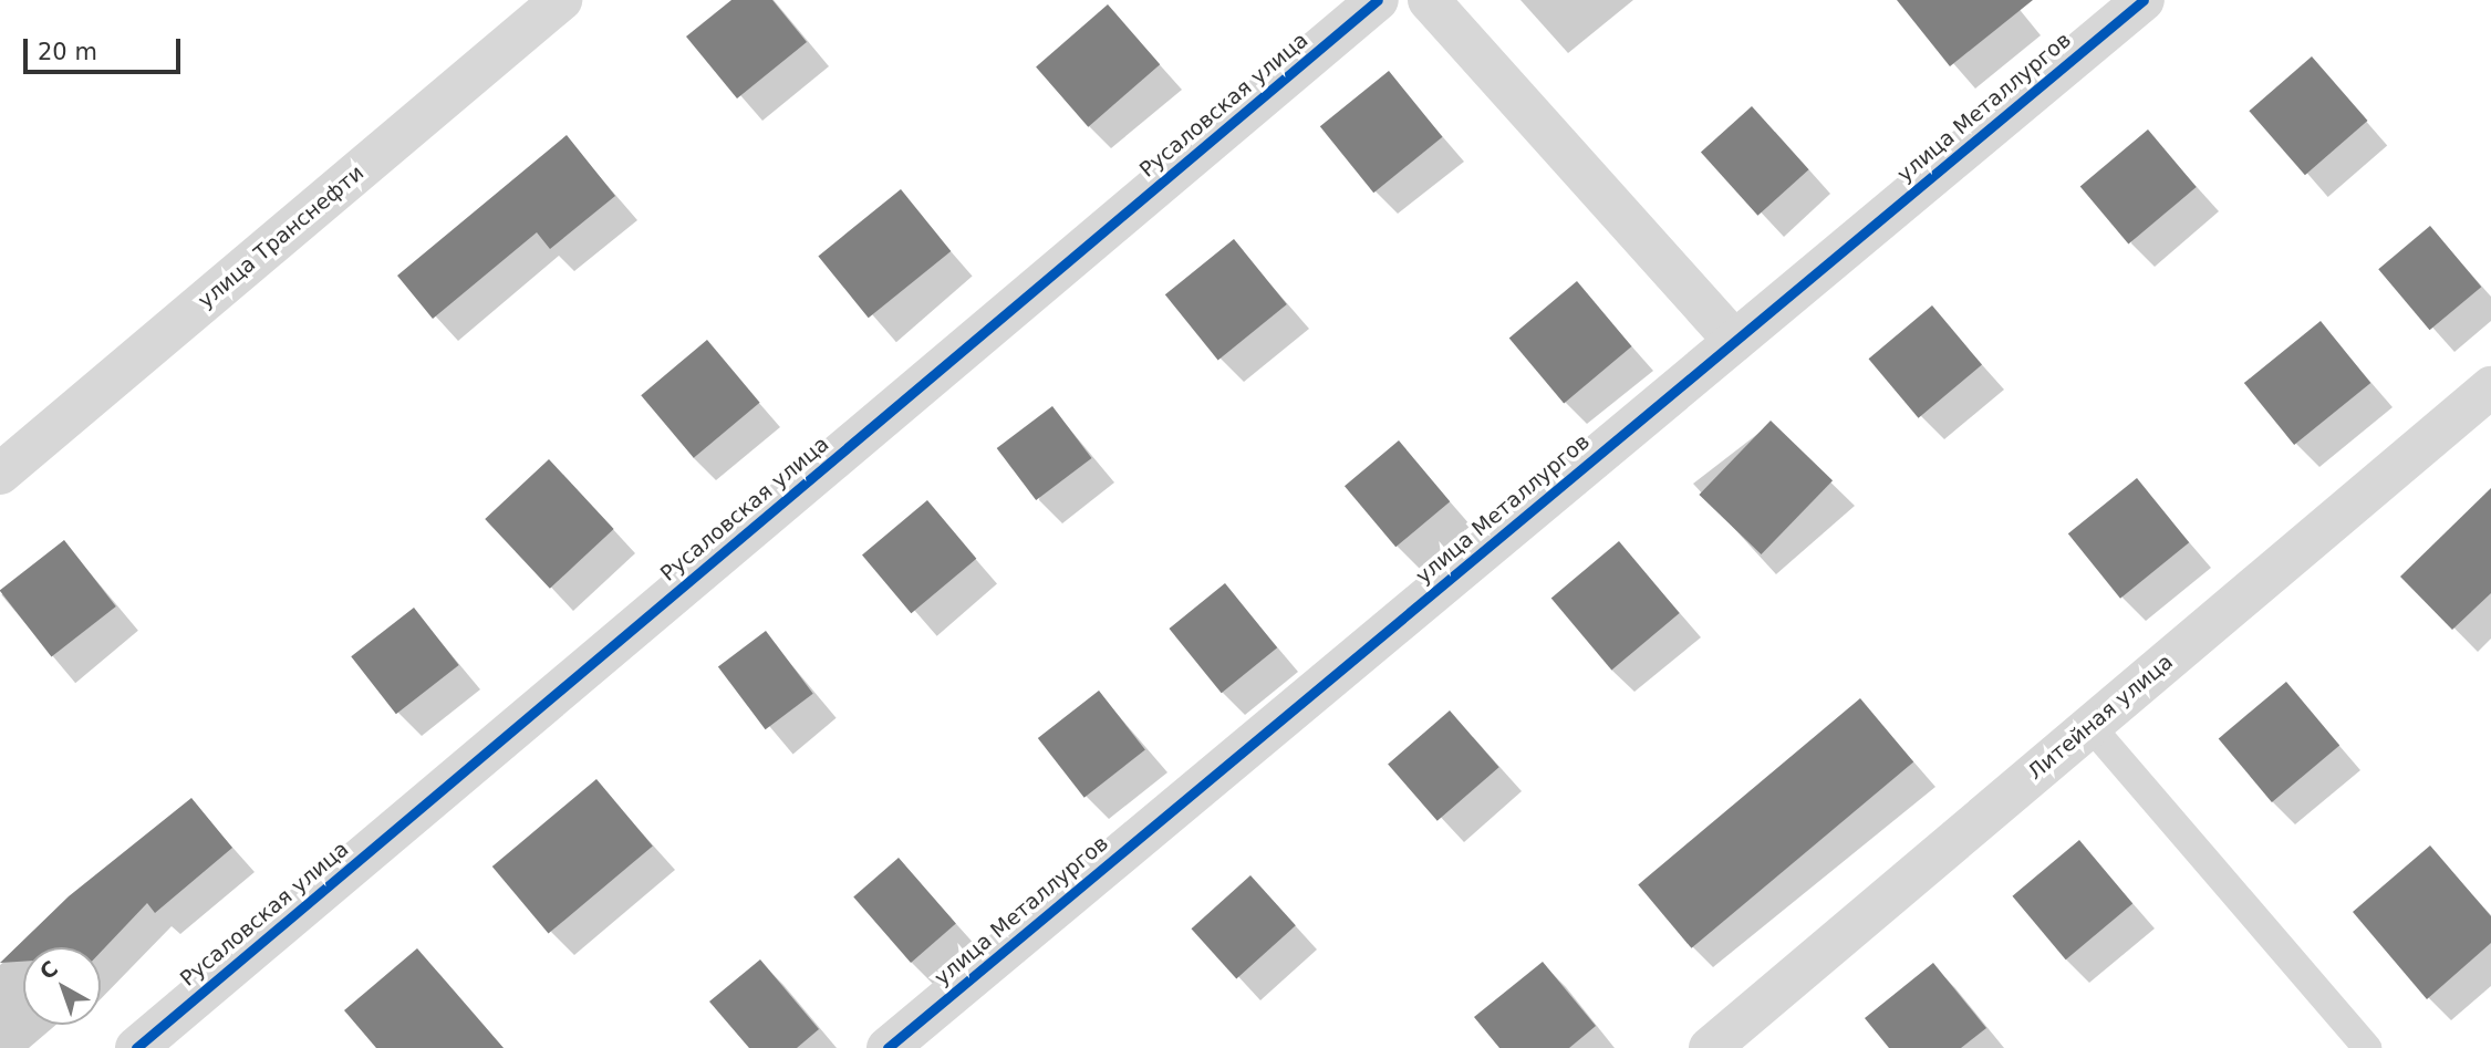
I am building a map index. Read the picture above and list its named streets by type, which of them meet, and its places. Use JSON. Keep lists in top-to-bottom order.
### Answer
{
  "streets": {
    "street": [
      "Русаловская улица",
      "улица Металлургов",
      "улица Транснефти",
      "Литейная улица"
    ]
  },
  "scale_bar": "20 m",
  "north": "top left"
}
